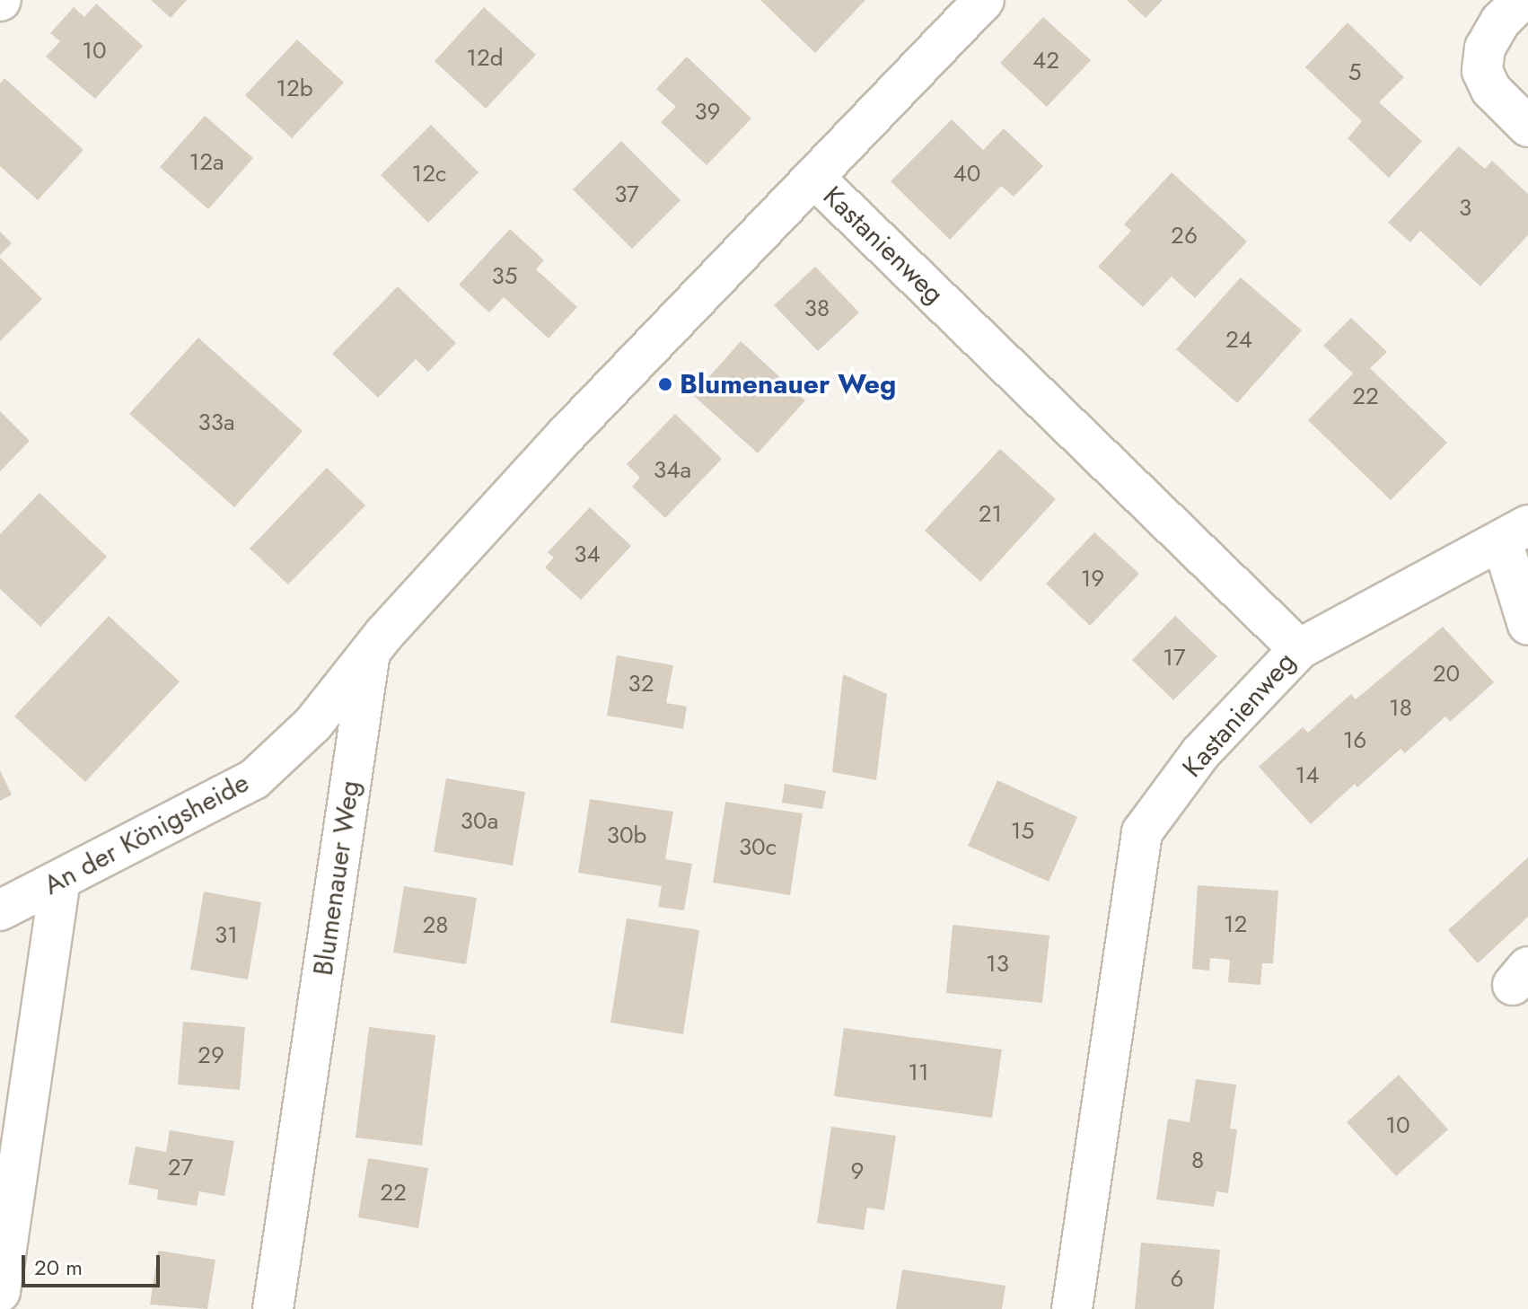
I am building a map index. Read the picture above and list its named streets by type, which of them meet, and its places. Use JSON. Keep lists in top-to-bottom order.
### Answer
{
  "streets": {
    "street": ["Kastanienweg", "An der Königsheide", "Blumenauer Weg"]
  },
  "crossings": [
    ["An der Königsheide", "Blumenauer Weg"]
  ],
  "places": ["Blumenauer Weg"],
  "house_numbers": [
    "10",
    "12d",
    "42",
    "5",
    "12b",
    "39",
    "12a",
    "12c",
    "40",
    "37",
    "3",
    "26",
    "35",
    "38",
    "24",
    "22",
    "33a",
    "34a",
    "21",
    "34",
    "19",
    "17",
    "20",
    "32",
    "18",
    "16",
    "14",
    "30a",
    "15",
    "30b",
    "30c",
    "12",
    "28",
    "31",
    "13",
    "29",
    "11",
    "10",
    "8",
    "27",
    "9",
    "22",
    "6"
  ],
  "scale_bar": "20 m"
}
